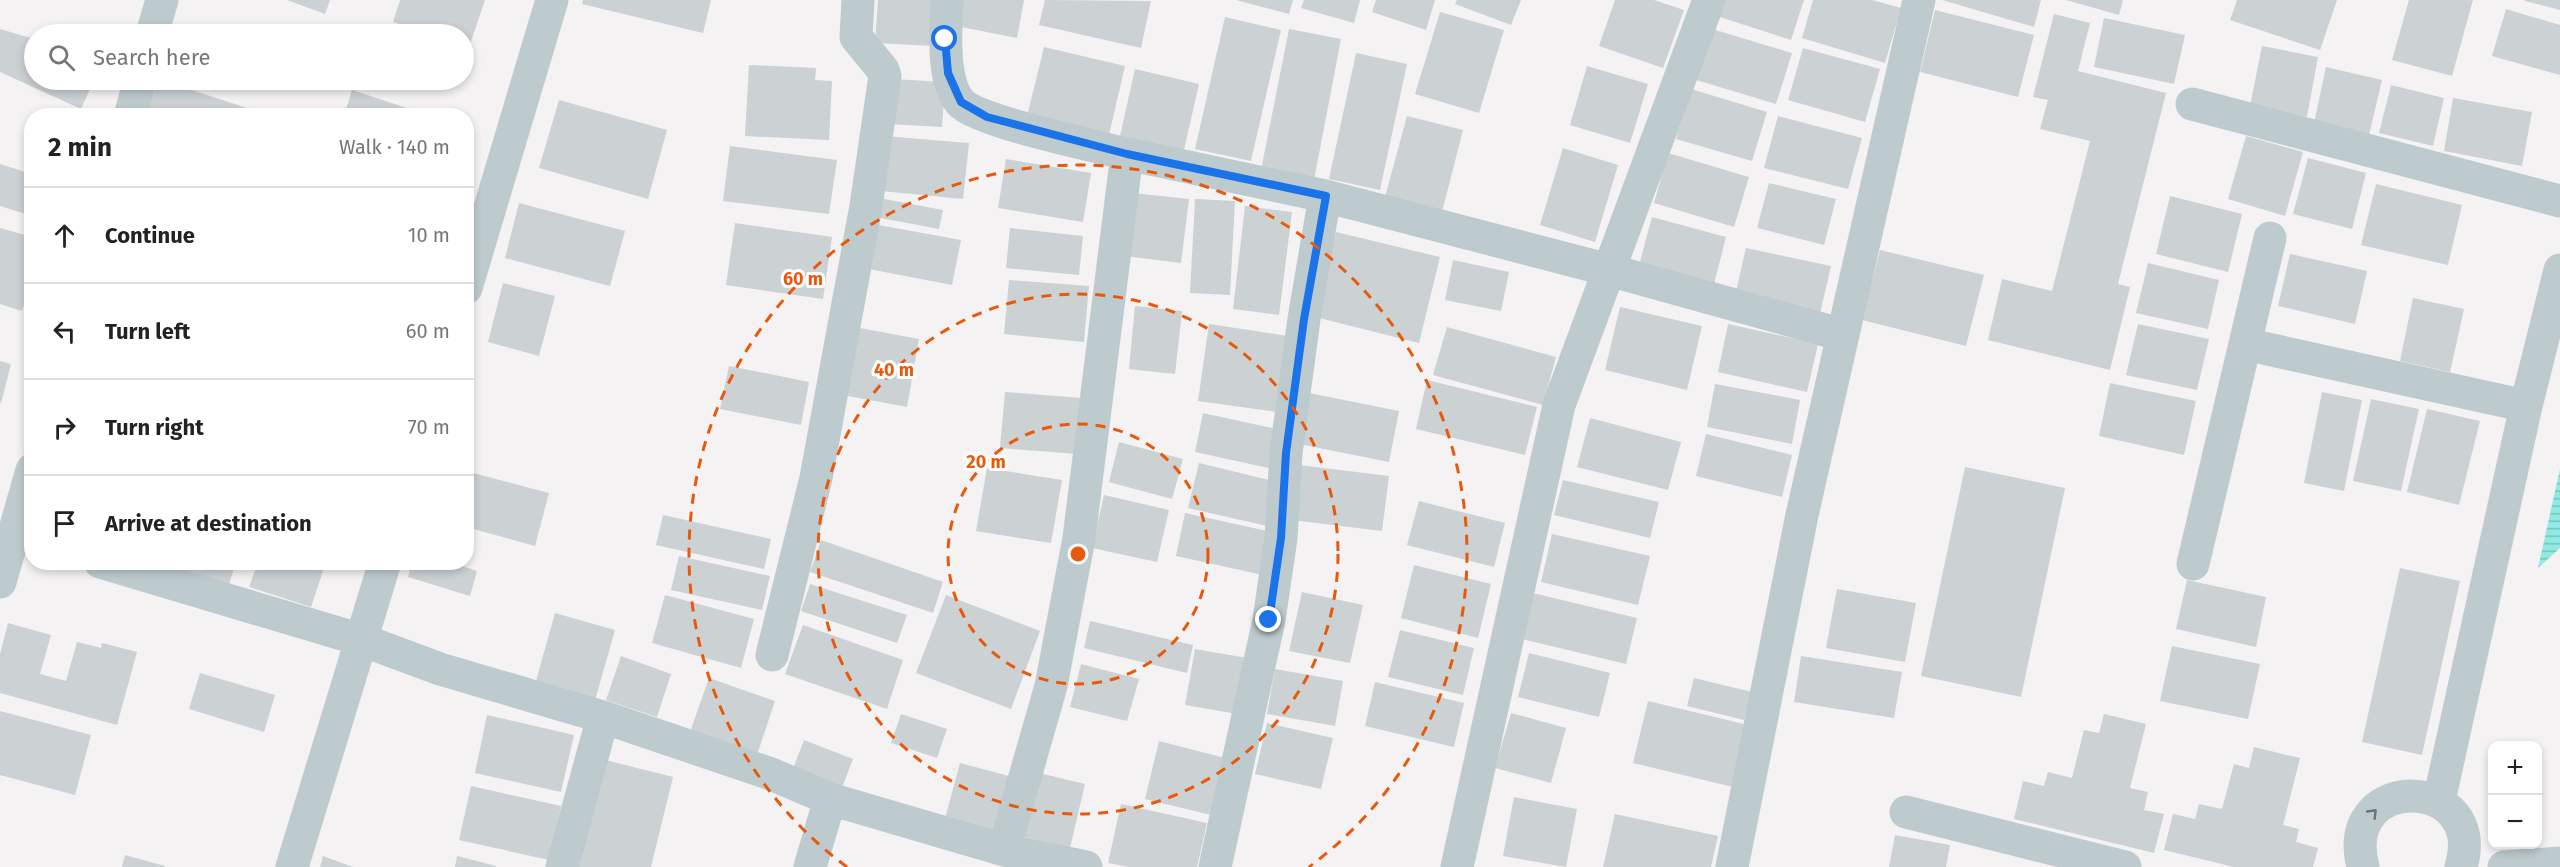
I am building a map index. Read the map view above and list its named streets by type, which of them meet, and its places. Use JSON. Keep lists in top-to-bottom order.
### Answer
{
  "page": {
    "search": "Search here",
    "heading": ["2 min", "Walk · 140 m"],
    "list": [
      ["Continue", "10 m"],
      ["Turn left", "60 m"],
      ["Turn right", "70 m"],
      "Arrive at destination"
    ],
    "map_buttons": ["+", "−"]
  },
  "rings": ["60 m", "40 m", "20 m"]
}
